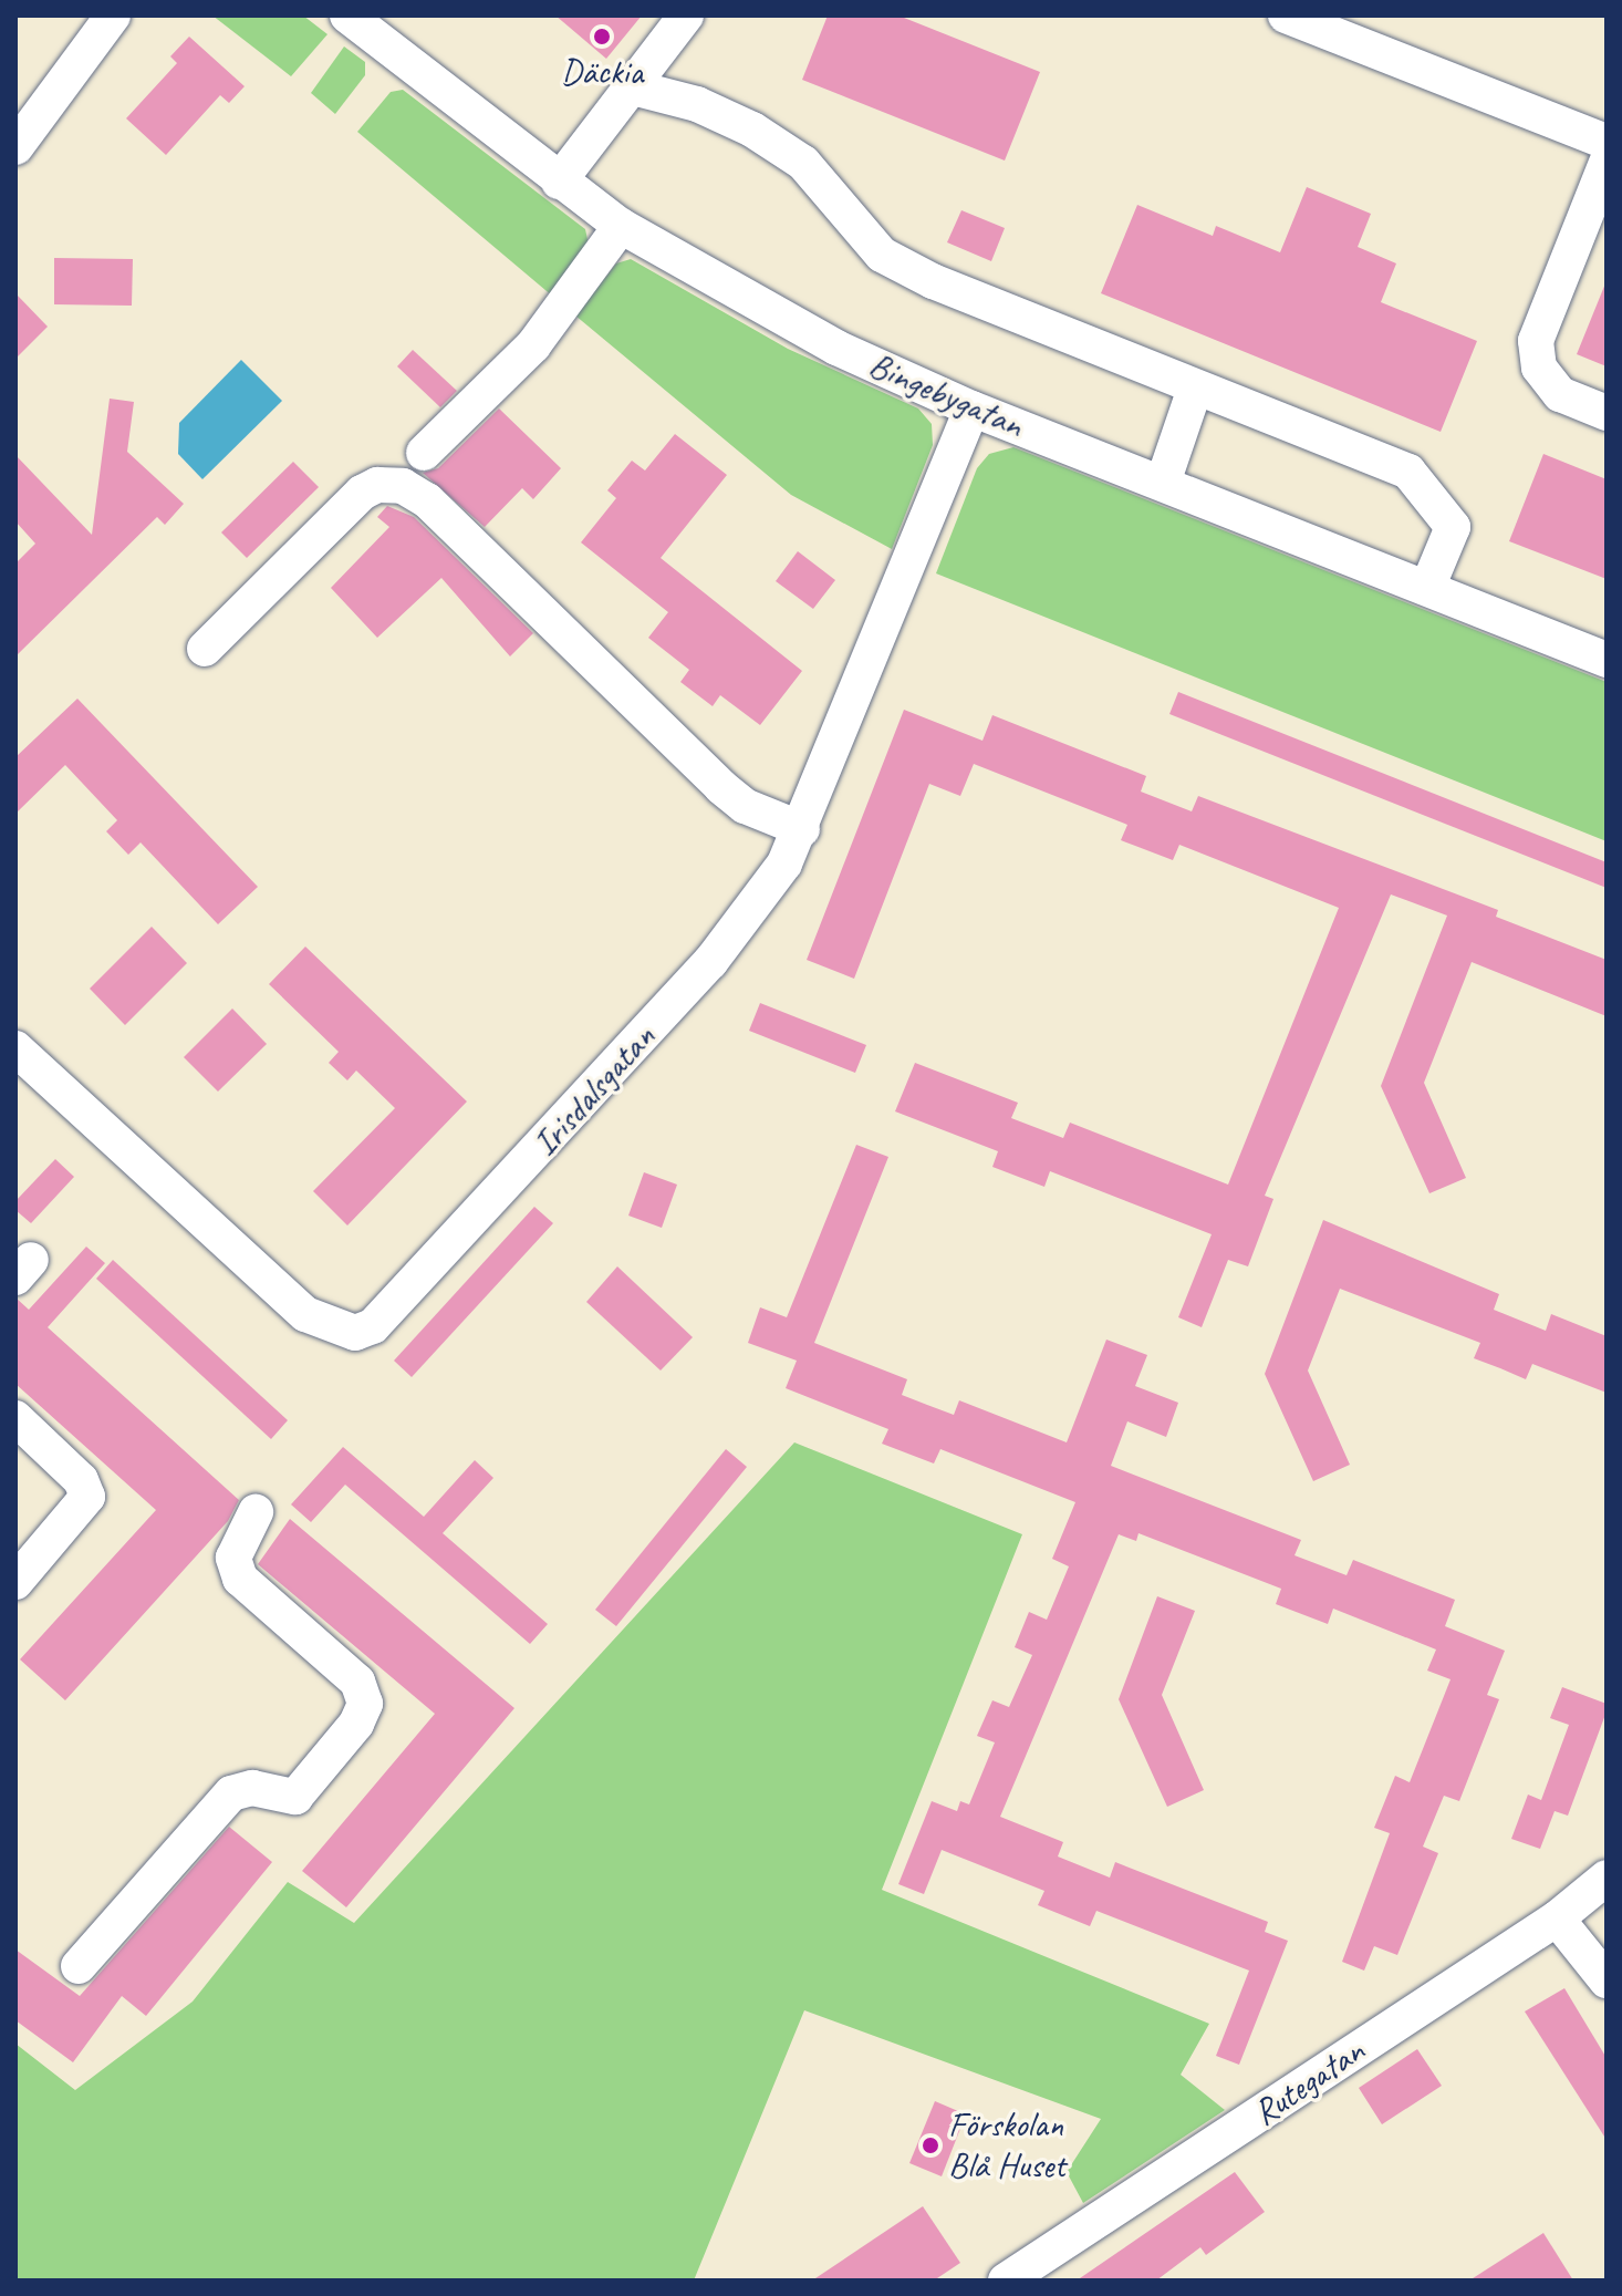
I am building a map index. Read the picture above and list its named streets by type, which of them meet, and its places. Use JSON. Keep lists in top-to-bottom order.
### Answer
{
  "streets": {
    "street": ["Bingebygatan", "Irisdalsgatan", "Rutegatan"]
  },
  "crossings": [
    ["Bingebygatan", "Irisdalsgatan"]
  ],
  "places": ["Däckia", "Förskolan Blå Huset"]
}
